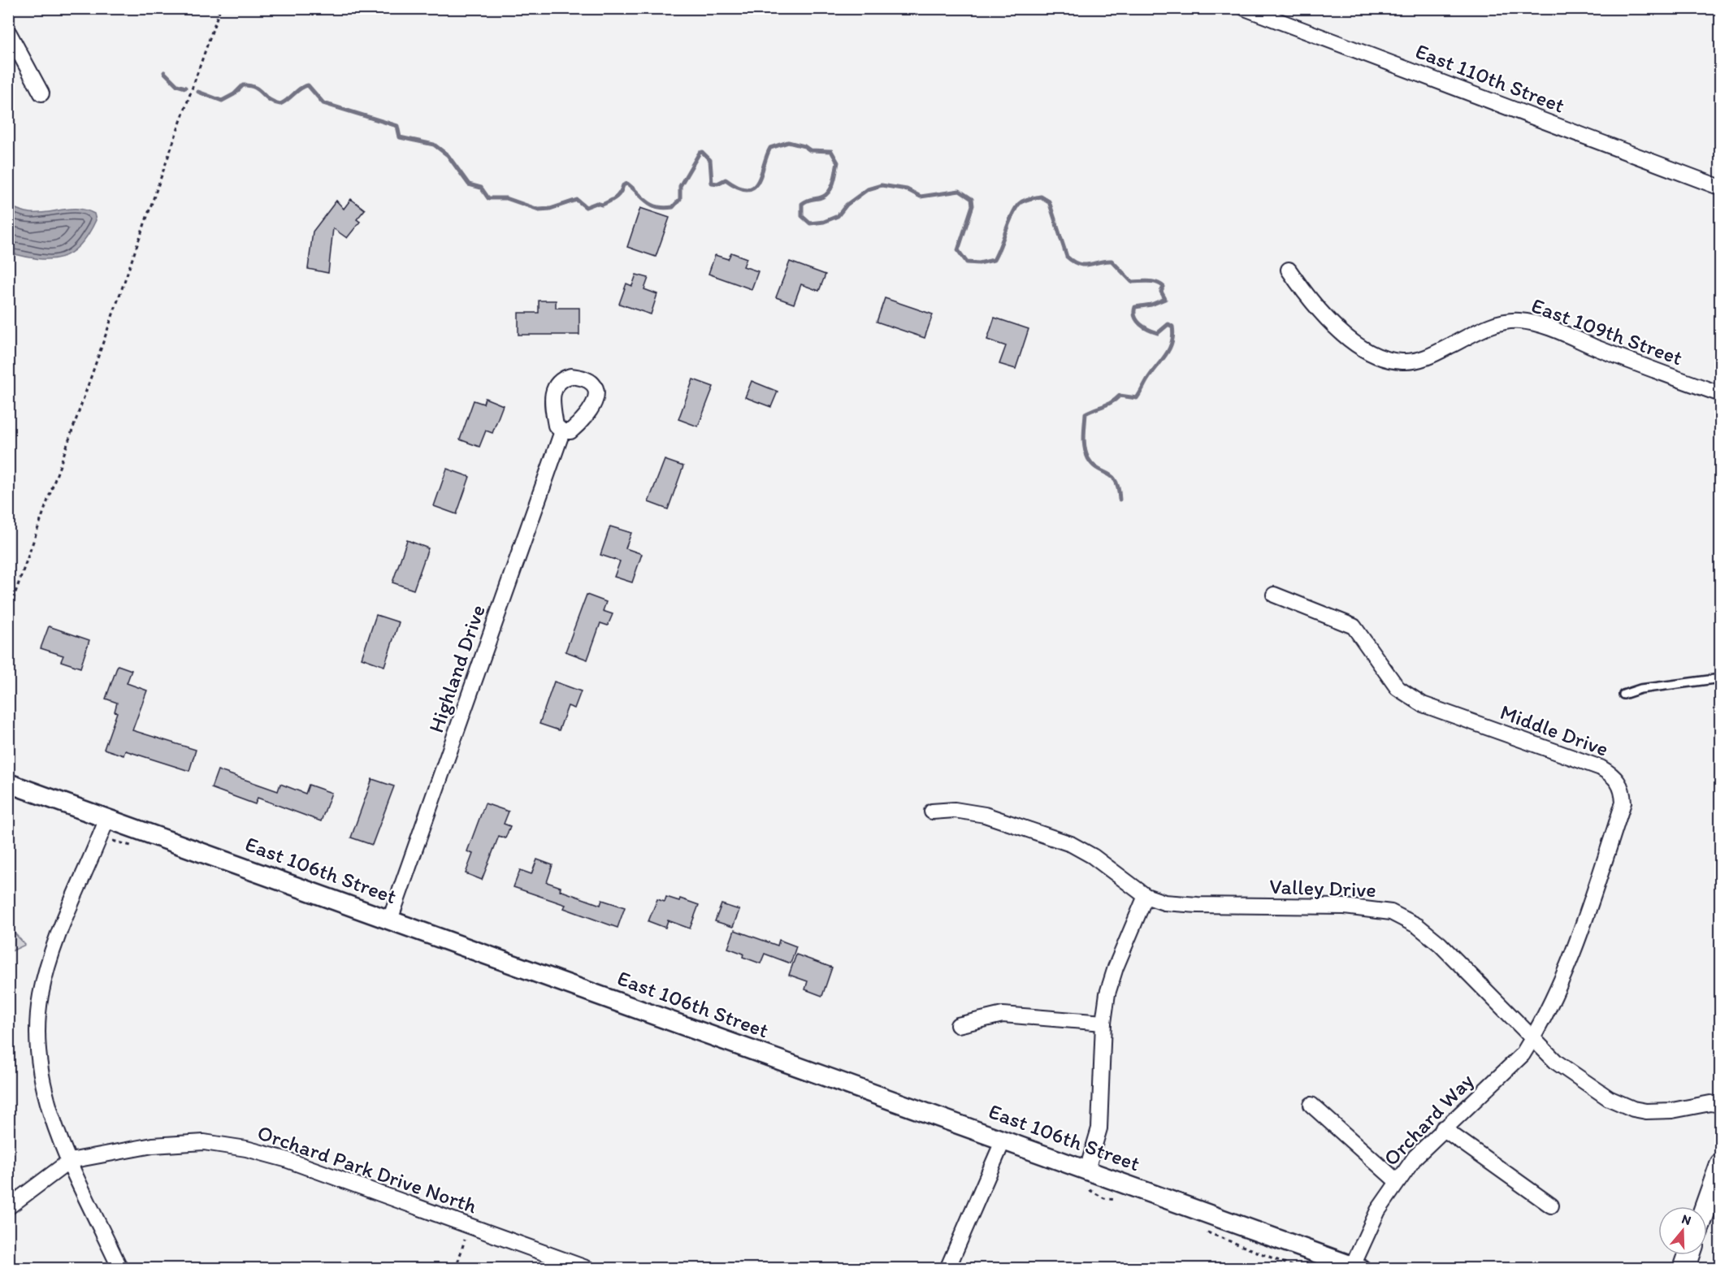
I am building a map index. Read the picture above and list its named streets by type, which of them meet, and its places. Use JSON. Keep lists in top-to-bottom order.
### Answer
{
  "streets": {
    "street": [
      "East 110th Street",
      "East 109th Street",
      "Highland Drive",
      "Middle Drive",
      "East 106th Street",
      "Valley Drive",
      "Orchard Way",
      "Orchard Park Drive North"
    ]
  },
  "crossings": [
    ["Highland Drive", "East 106th Street"],
    ["Middle Drive", "Valley Drive"],
    ["Middle Drive", "Orchard Way"],
    ["East 106th Street", "Orchard Way"],
    ["Valley Drive", "Orchard Way"]
  ],
  "north": "top"
}
